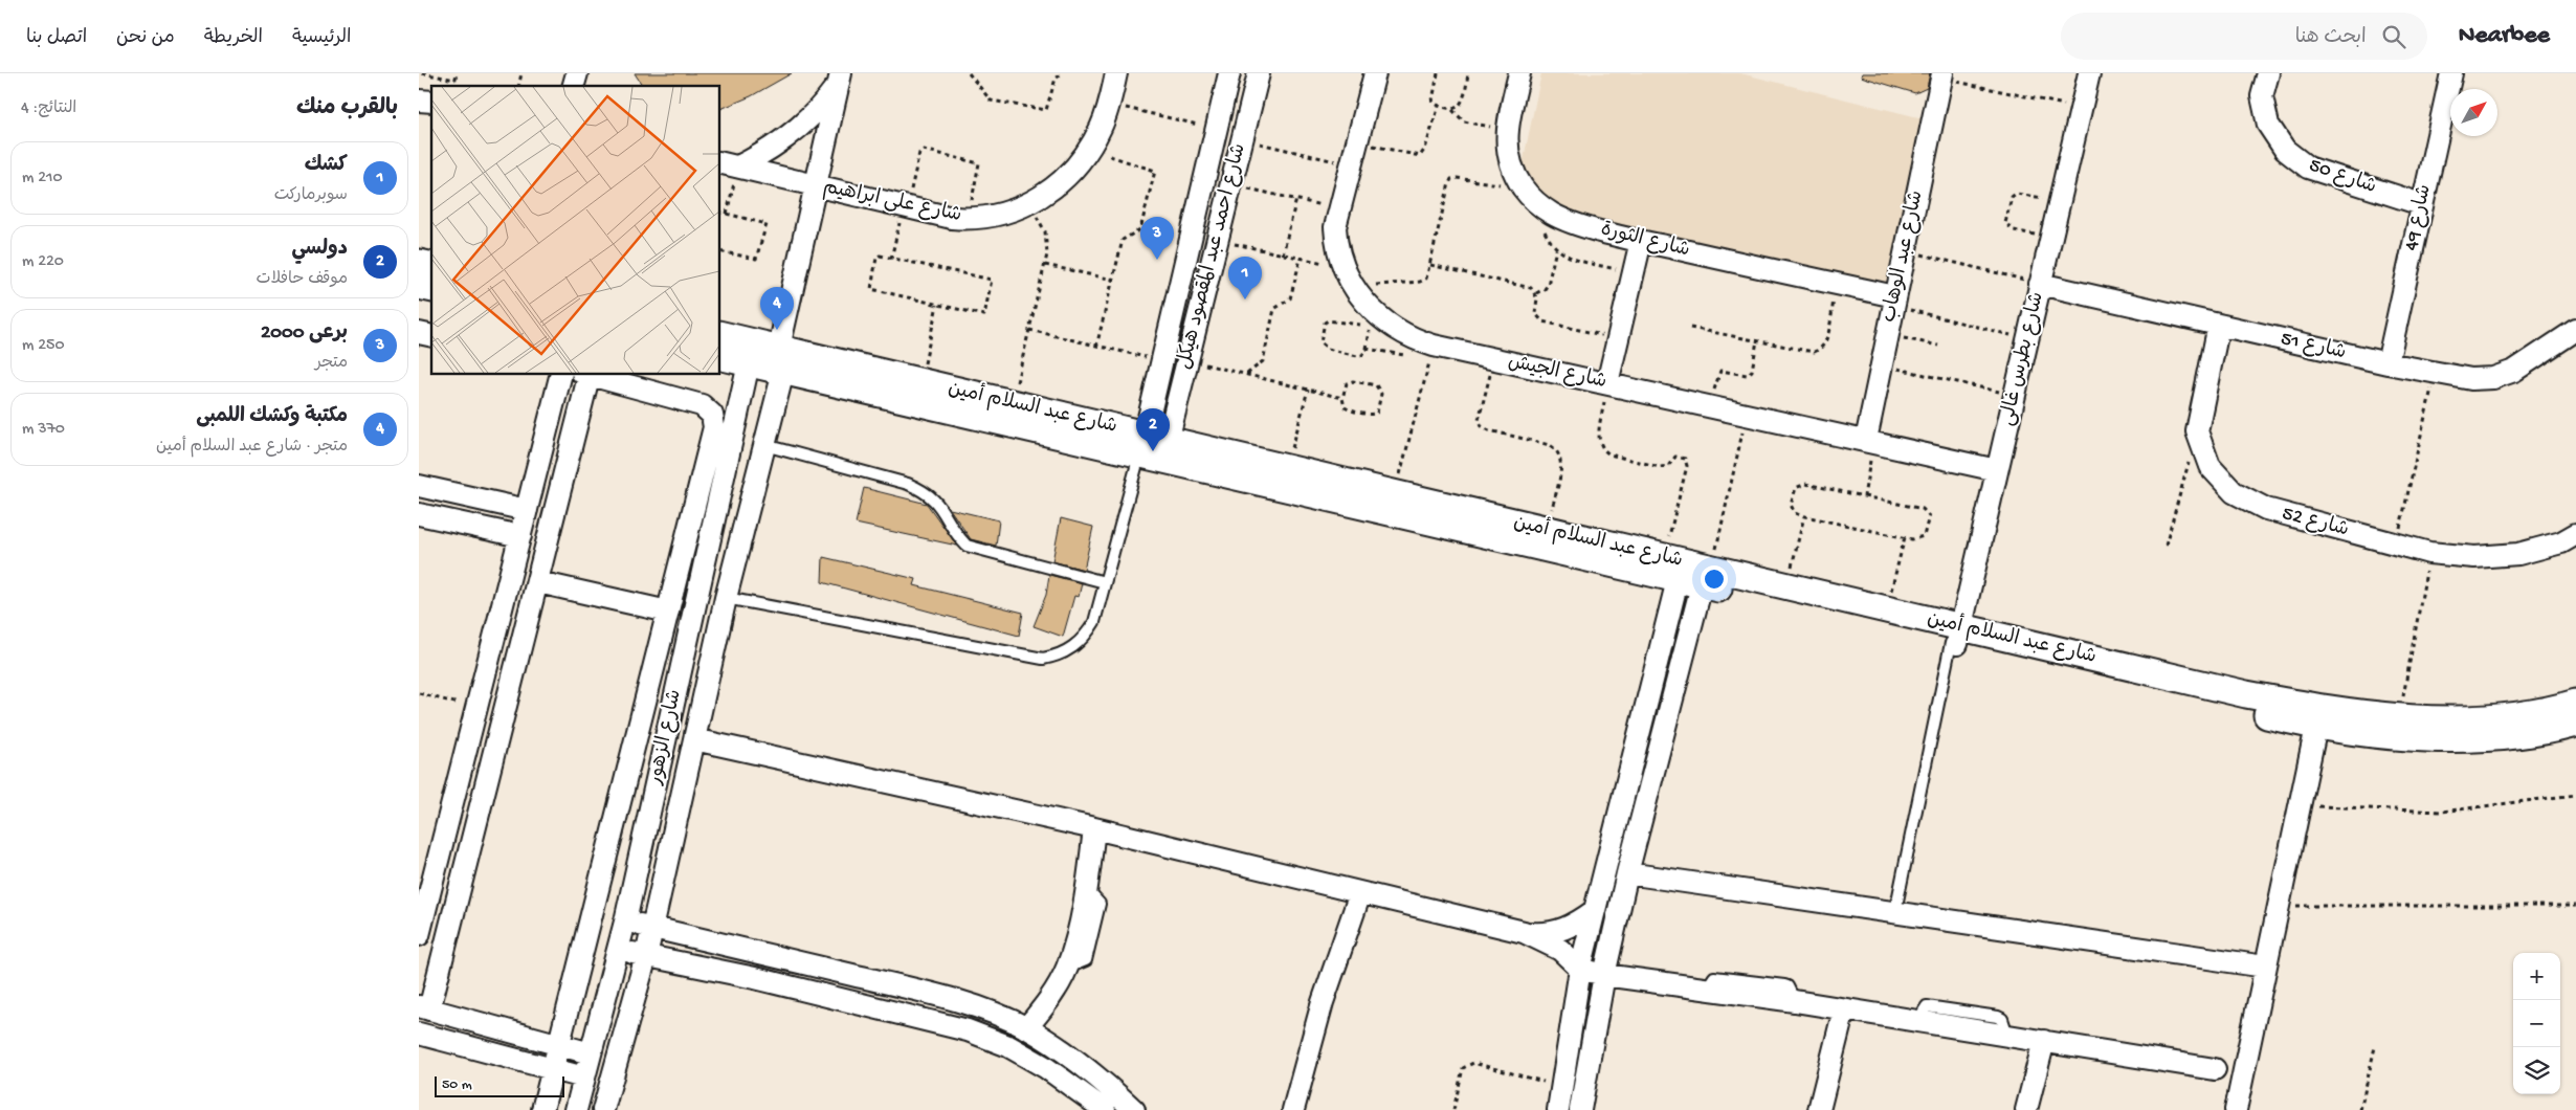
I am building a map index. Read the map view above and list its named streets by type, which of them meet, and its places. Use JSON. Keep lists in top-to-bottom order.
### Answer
{
  "streets": {
    "street": [
      "شارع 50",
      "شارع على ابراهيم",
      "شارع 49",
      "شارع الثورة",
      "شارع احمد عبد المقصود هيكل",
      "شارع عبد الوهاب",
      "شارع 51",
      "شارع بطرس غالى",
      "شارع الجيش",
      "شارع عبد السلام أمين",
      "شارع 52",
      "شارع الزهور"
    ]
  },
  "crossings": [
    ["شارع 50", "شارع 49"],
    ["شارع على ابراهيم", "شارع الزهور"],
    ["شارع 49", "شارع 51"],
    ["شارع الثورة", "شارع عبد الوهاب"],
    ["شارع احمد عبد المقصود هيكل", "شارع عبد السلام أمين"],
    ["شارع عبد الوهاب", "شارع الجيش"],
    ["شارع 51", "شارع بطرس غالى"],
    ["شارع بطرس غالى", "شارع الجيش"],
    ["شارع بطرس غالى", "شارع عبد السلام أمين"],
    ["شارع عبد السلام أمين", "شارع الزهور"]
  ],
  "scale_bar": "50 m",
  "north": "top right",
  "page": {
    "header": "Nearbee",
    "search": "ابحث هنا",
    "nav": [
      "الرئيسية",
      "الخريطة",
      "من نحن",
      "اتصل بنا"
    ],
    "heading": ["بالقرب منك", "النتائج: 4"],
    "list": [
      {
        "mark": "1",
        "name": "كشك",
        "note": "سوبرماركت",
        "value": "210 m"
      },
      {
        "mark": "2",
        "name": "دولسي",
        "note": "موقف حافلات",
        "value": "220 m"
      },
      {
        "mark": "3",
        "name": "برعى 2000",
        "note": "متجر",
        "value": "250 m"
      },
      {
        "mark": "4",
        "name": "مكتبة وكشك اللمبى",
        "note": "متجر · شارع عبد السلام أمين",
        "value": "370 m"
      }
    ],
    "pins": [
      "3",
      "1",
      "4",
      "2"
    ],
    "map_buttons": ["+", "−"],
    "scale": "50 m"
  }
}
